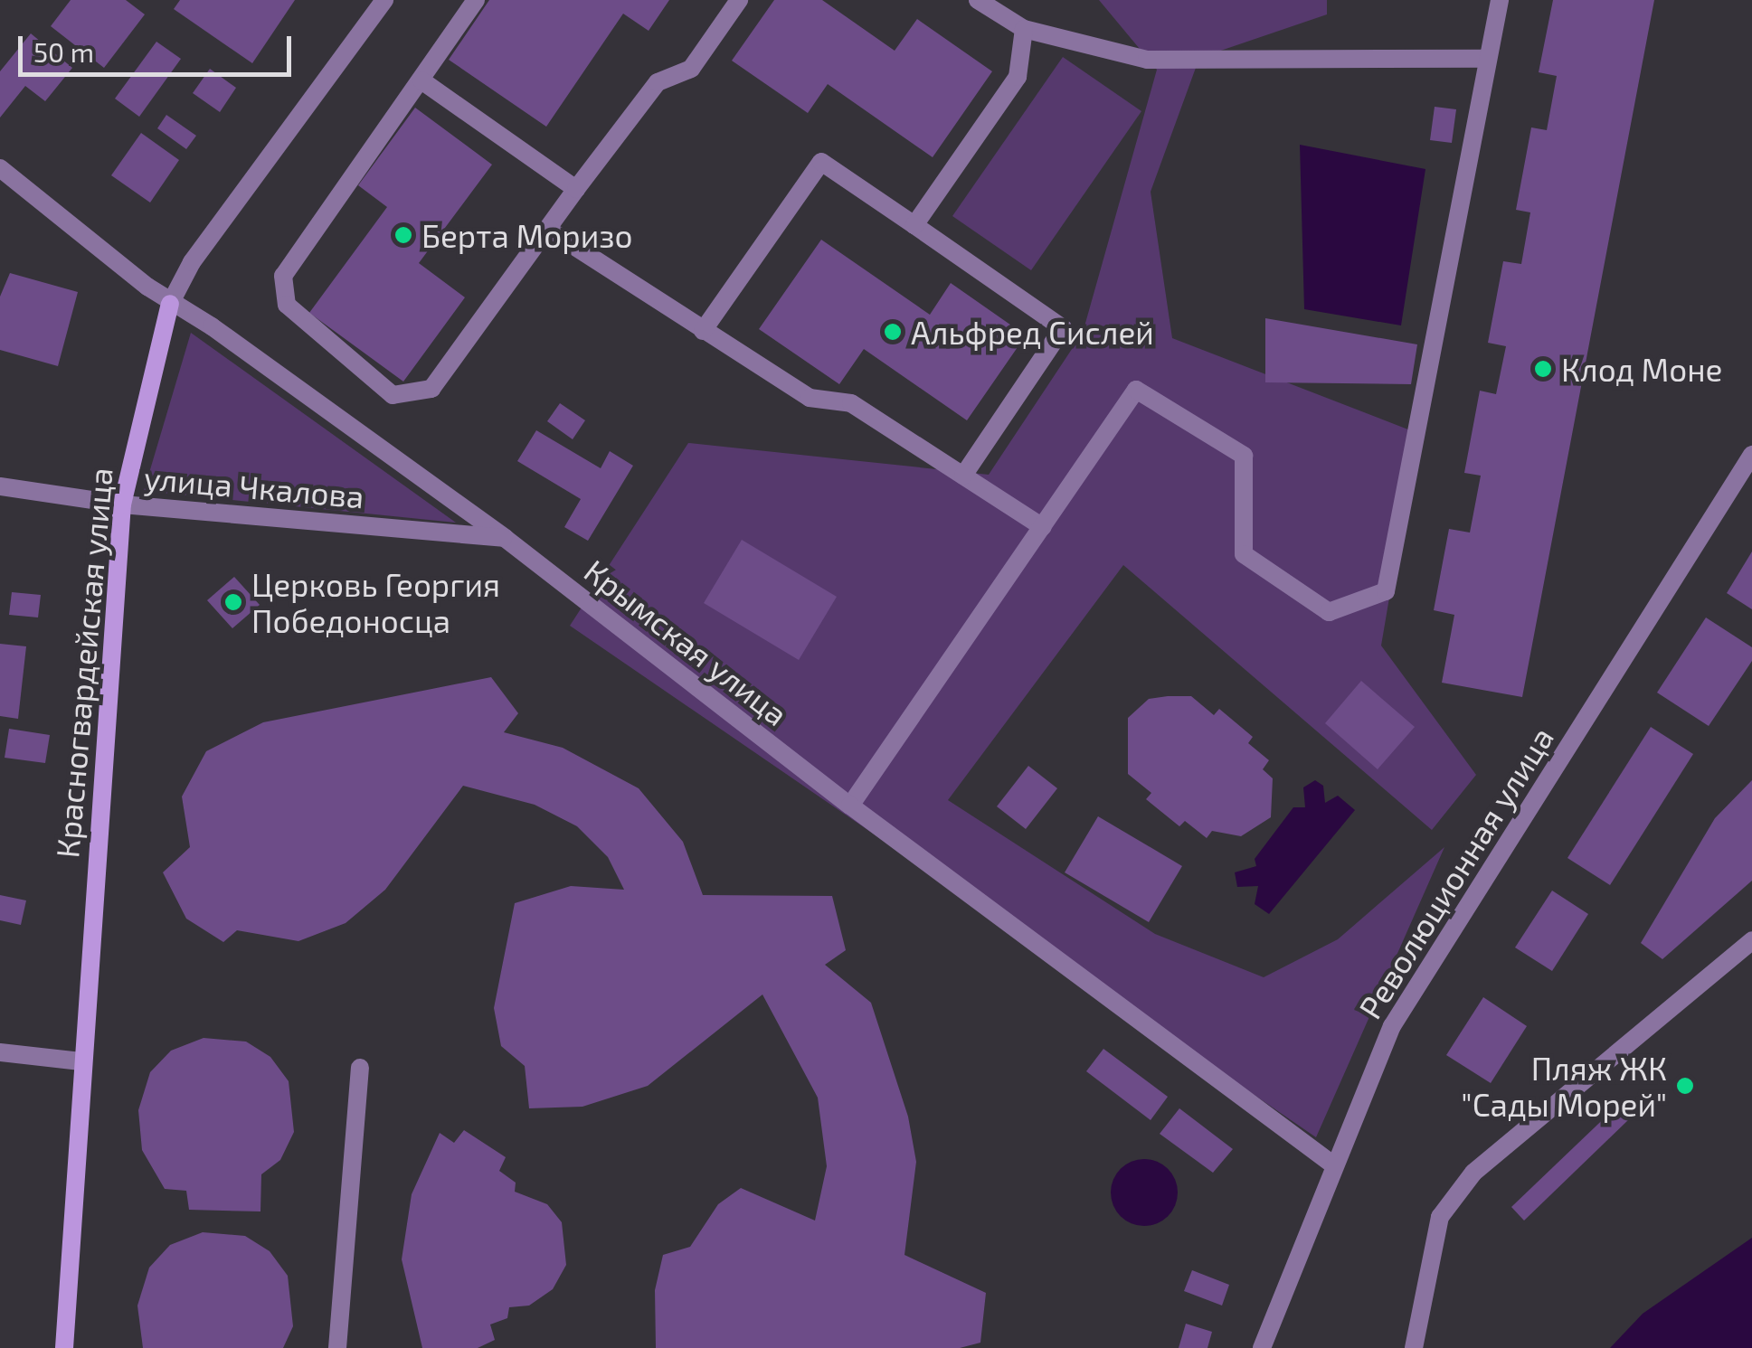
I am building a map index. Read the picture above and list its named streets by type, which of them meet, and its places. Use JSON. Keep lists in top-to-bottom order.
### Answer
{
  "streets": {
    "street": [
      "улица Чкалова",
      "Крымская улица",
      "Красногвардейская улица",
      "Революционная улица"
    ]
  },
  "crossings": [
    ["улица Чкалова", "Крымская улица"],
    ["улица Чкалова", "Красногвардейская улица"],
    ["Крымская улица", "Красногвардейская улица"],
    ["Крымская улица", "Революционная улица"]
  ],
  "places": [
    "Берта Моризо",
    "Альфред Сислей",
    "Клод Моне",
    "Церковь Георгия Победоносца",
    "Пляж ЖК \"Сады Морей\""
  ],
  "scale_bar": "50 m"
}
